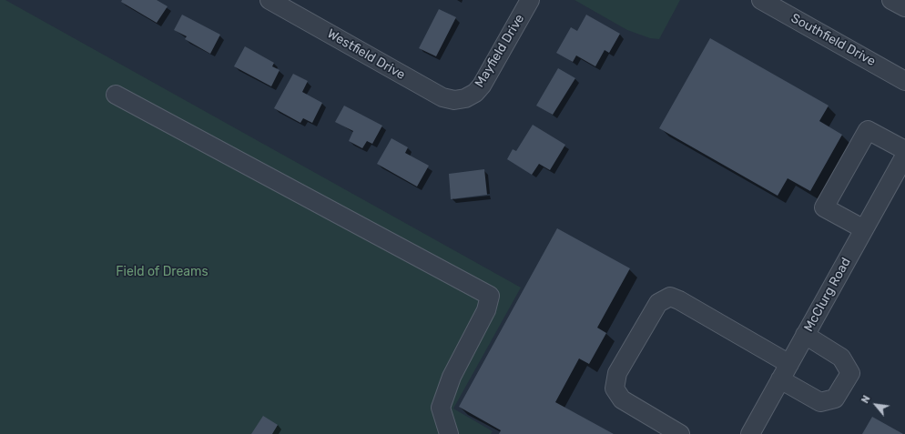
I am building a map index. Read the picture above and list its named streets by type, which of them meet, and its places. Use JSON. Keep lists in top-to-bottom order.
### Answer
{
  "streets": {
    "street": [
      "Southfield Drive",
      "Mayfield Drive",
      "Westfield Drive",
      "McClurg Road"
    ]
  },
  "crossings": [
    ["Mayfield Drive", "Westfield Drive"]
  ],
  "parks": ["Field of Dreams"],
  "north": "top left"
}
